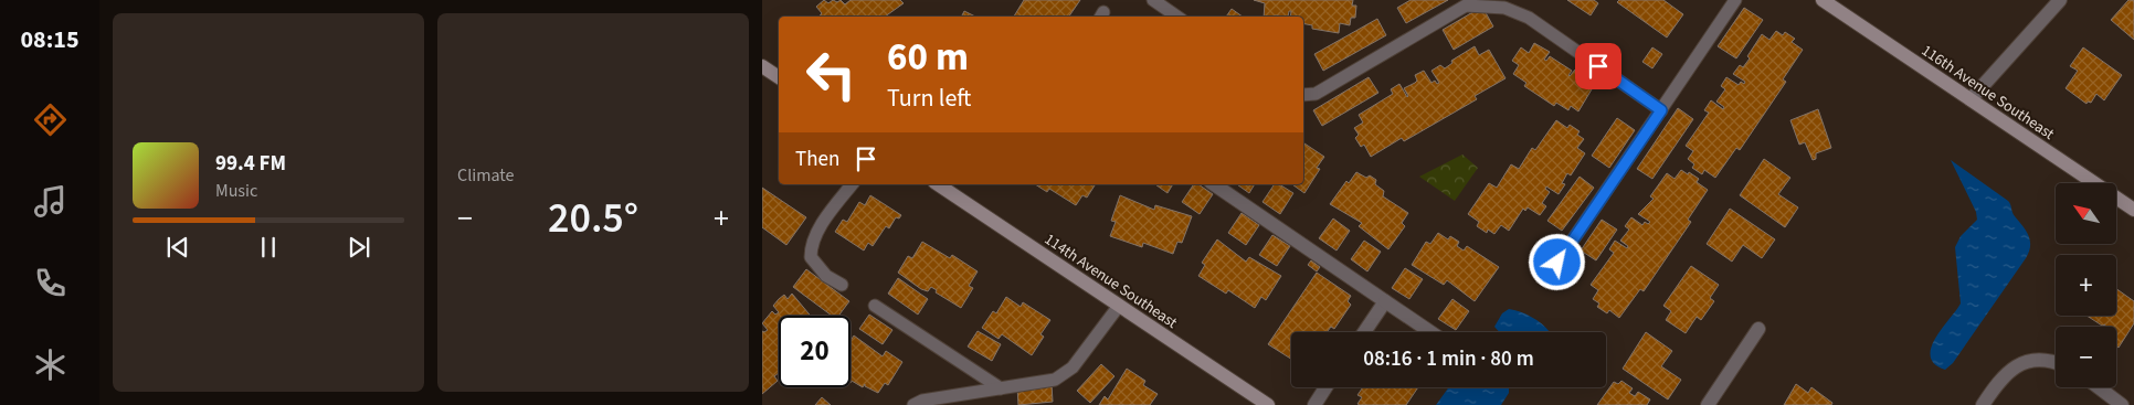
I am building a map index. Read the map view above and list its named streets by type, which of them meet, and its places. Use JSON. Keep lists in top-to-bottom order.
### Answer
{
  "streets": {
    "street": ["116th Avenue Southeast", "114th Avenue Southeast"]
  },
  "north": "top left",
  "page": {
    "tabs": "08:15",
    "tile": "Climate",
    "turn": ["60 m", "Turn left"],
    "then": "Then",
    "song": ["99.4 FM", "Music"],
    "map_buttons": ["+", "−"],
    "heat": ["−", "20.5°", "+"],
    "limit": "20",
    "trip": "08:16 · 1 min · 80 m"
  }
}
